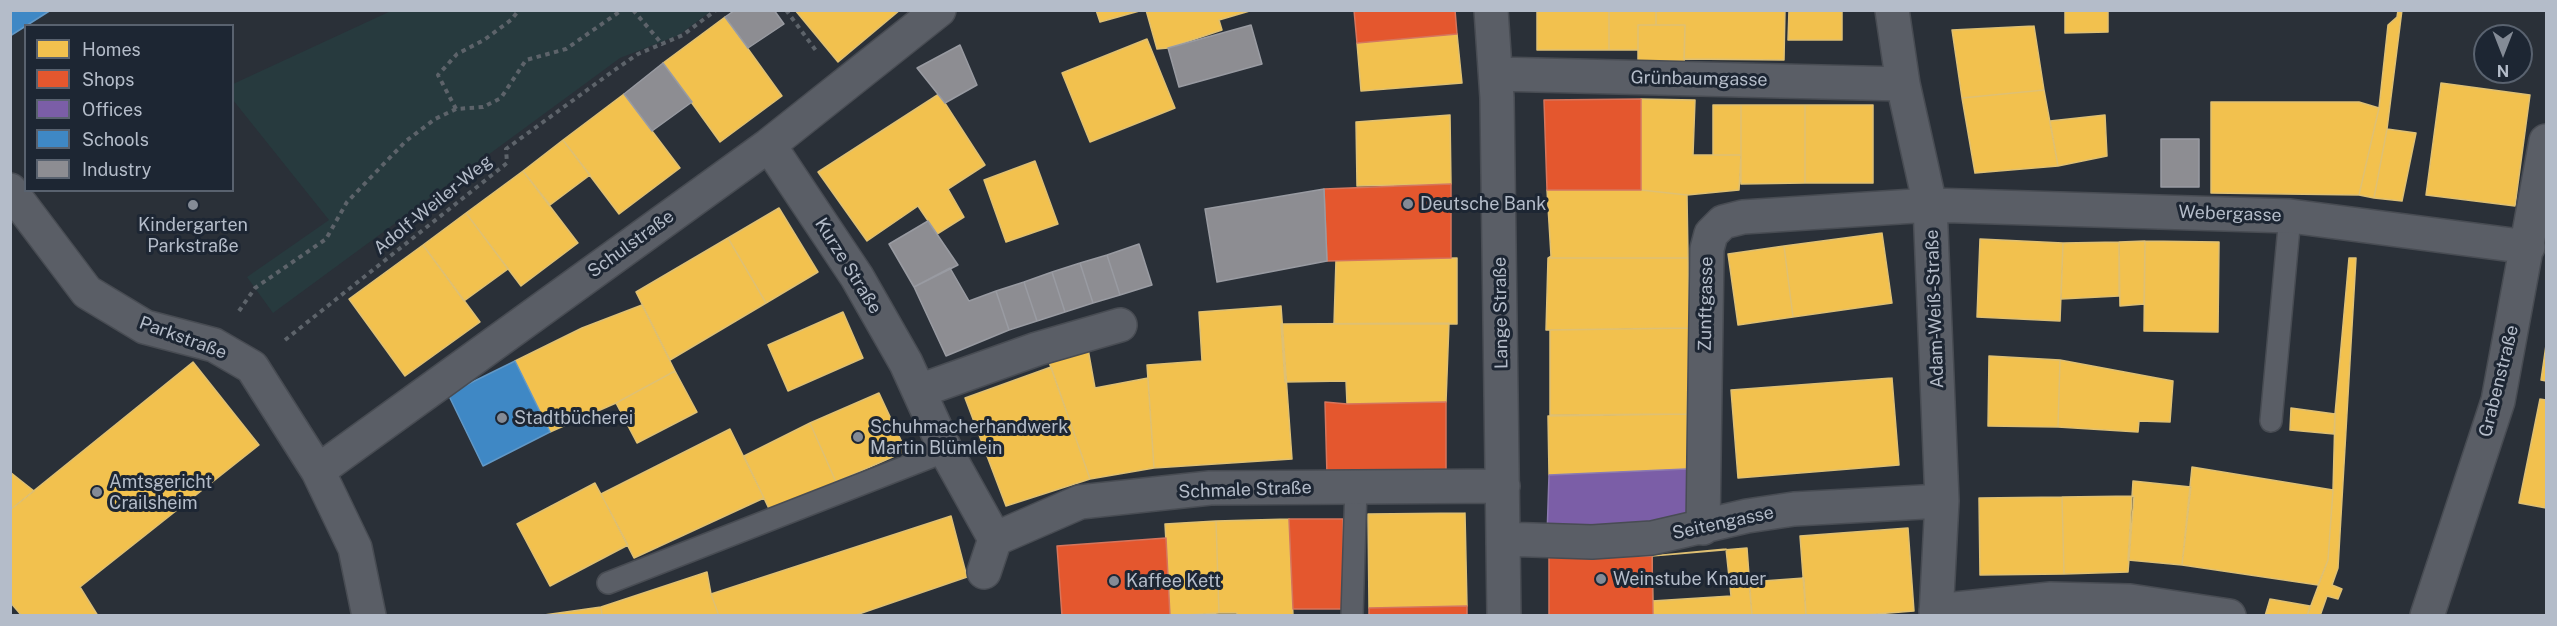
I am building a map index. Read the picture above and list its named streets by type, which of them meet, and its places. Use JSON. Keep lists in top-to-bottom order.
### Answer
{
  "streets": {
    "street": [
      "Grünbaumgasse",
      "Webergasse",
      "Schulstraße",
      "Kurze Straße",
      "Zunftgasse",
      "Adam-Weiß-Straße",
      "Lange Straße",
      "Parkstraße",
      "Grabenstraße",
      "Schmale Straße",
      "Seitengasse"
    ],
    "path": ["Adolf-Weiler-Weg"]
  },
  "crossings": [
    ["Grünbaumgasse", "Adam-Weiß-Straße"],
    ["Grünbaumgasse", "Lange Straße"],
    ["Adolf-Weiler-Weg", "Parkstraße"],
    ["Webergasse", "Zunftgasse"],
    ["Webergasse", "Adam-Weiß-Straße"],
    ["Webergasse", "Grabenstraße"],
    ["Schulstraße", "Kurze Straße"],
    ["Schulstraße", "Parkstraße"],
    ["Kurze Straße", "Schmale Straße"],
    ["Zunftgasse", "Adam-Weiß-Straße"],
    ["Zunftgasse", "Seitengasse"],
    ["Adam-Weiß-Straße", "Seitengasse"],
    ["Lange Straße", "Schmale Straße"],
    ["Lange Straße", "Seitengasse"]
  ],
  "places": [
    "Deutsche Bank",
    "Kindergarten Parkstraße",
    "Stadtbücherei",
    "Schuhmacherhandwerk Martin Blümlein",
    "Amtsgericht Crailsheim",
    "Weinstube Knauer",
    "Kaffee Kett"
  ],
  "legend": [
    "Homes",
    "Shops",
    "Offices",
    "Schools",
    "Industry"
  ],
  "north": "bottom"
}
